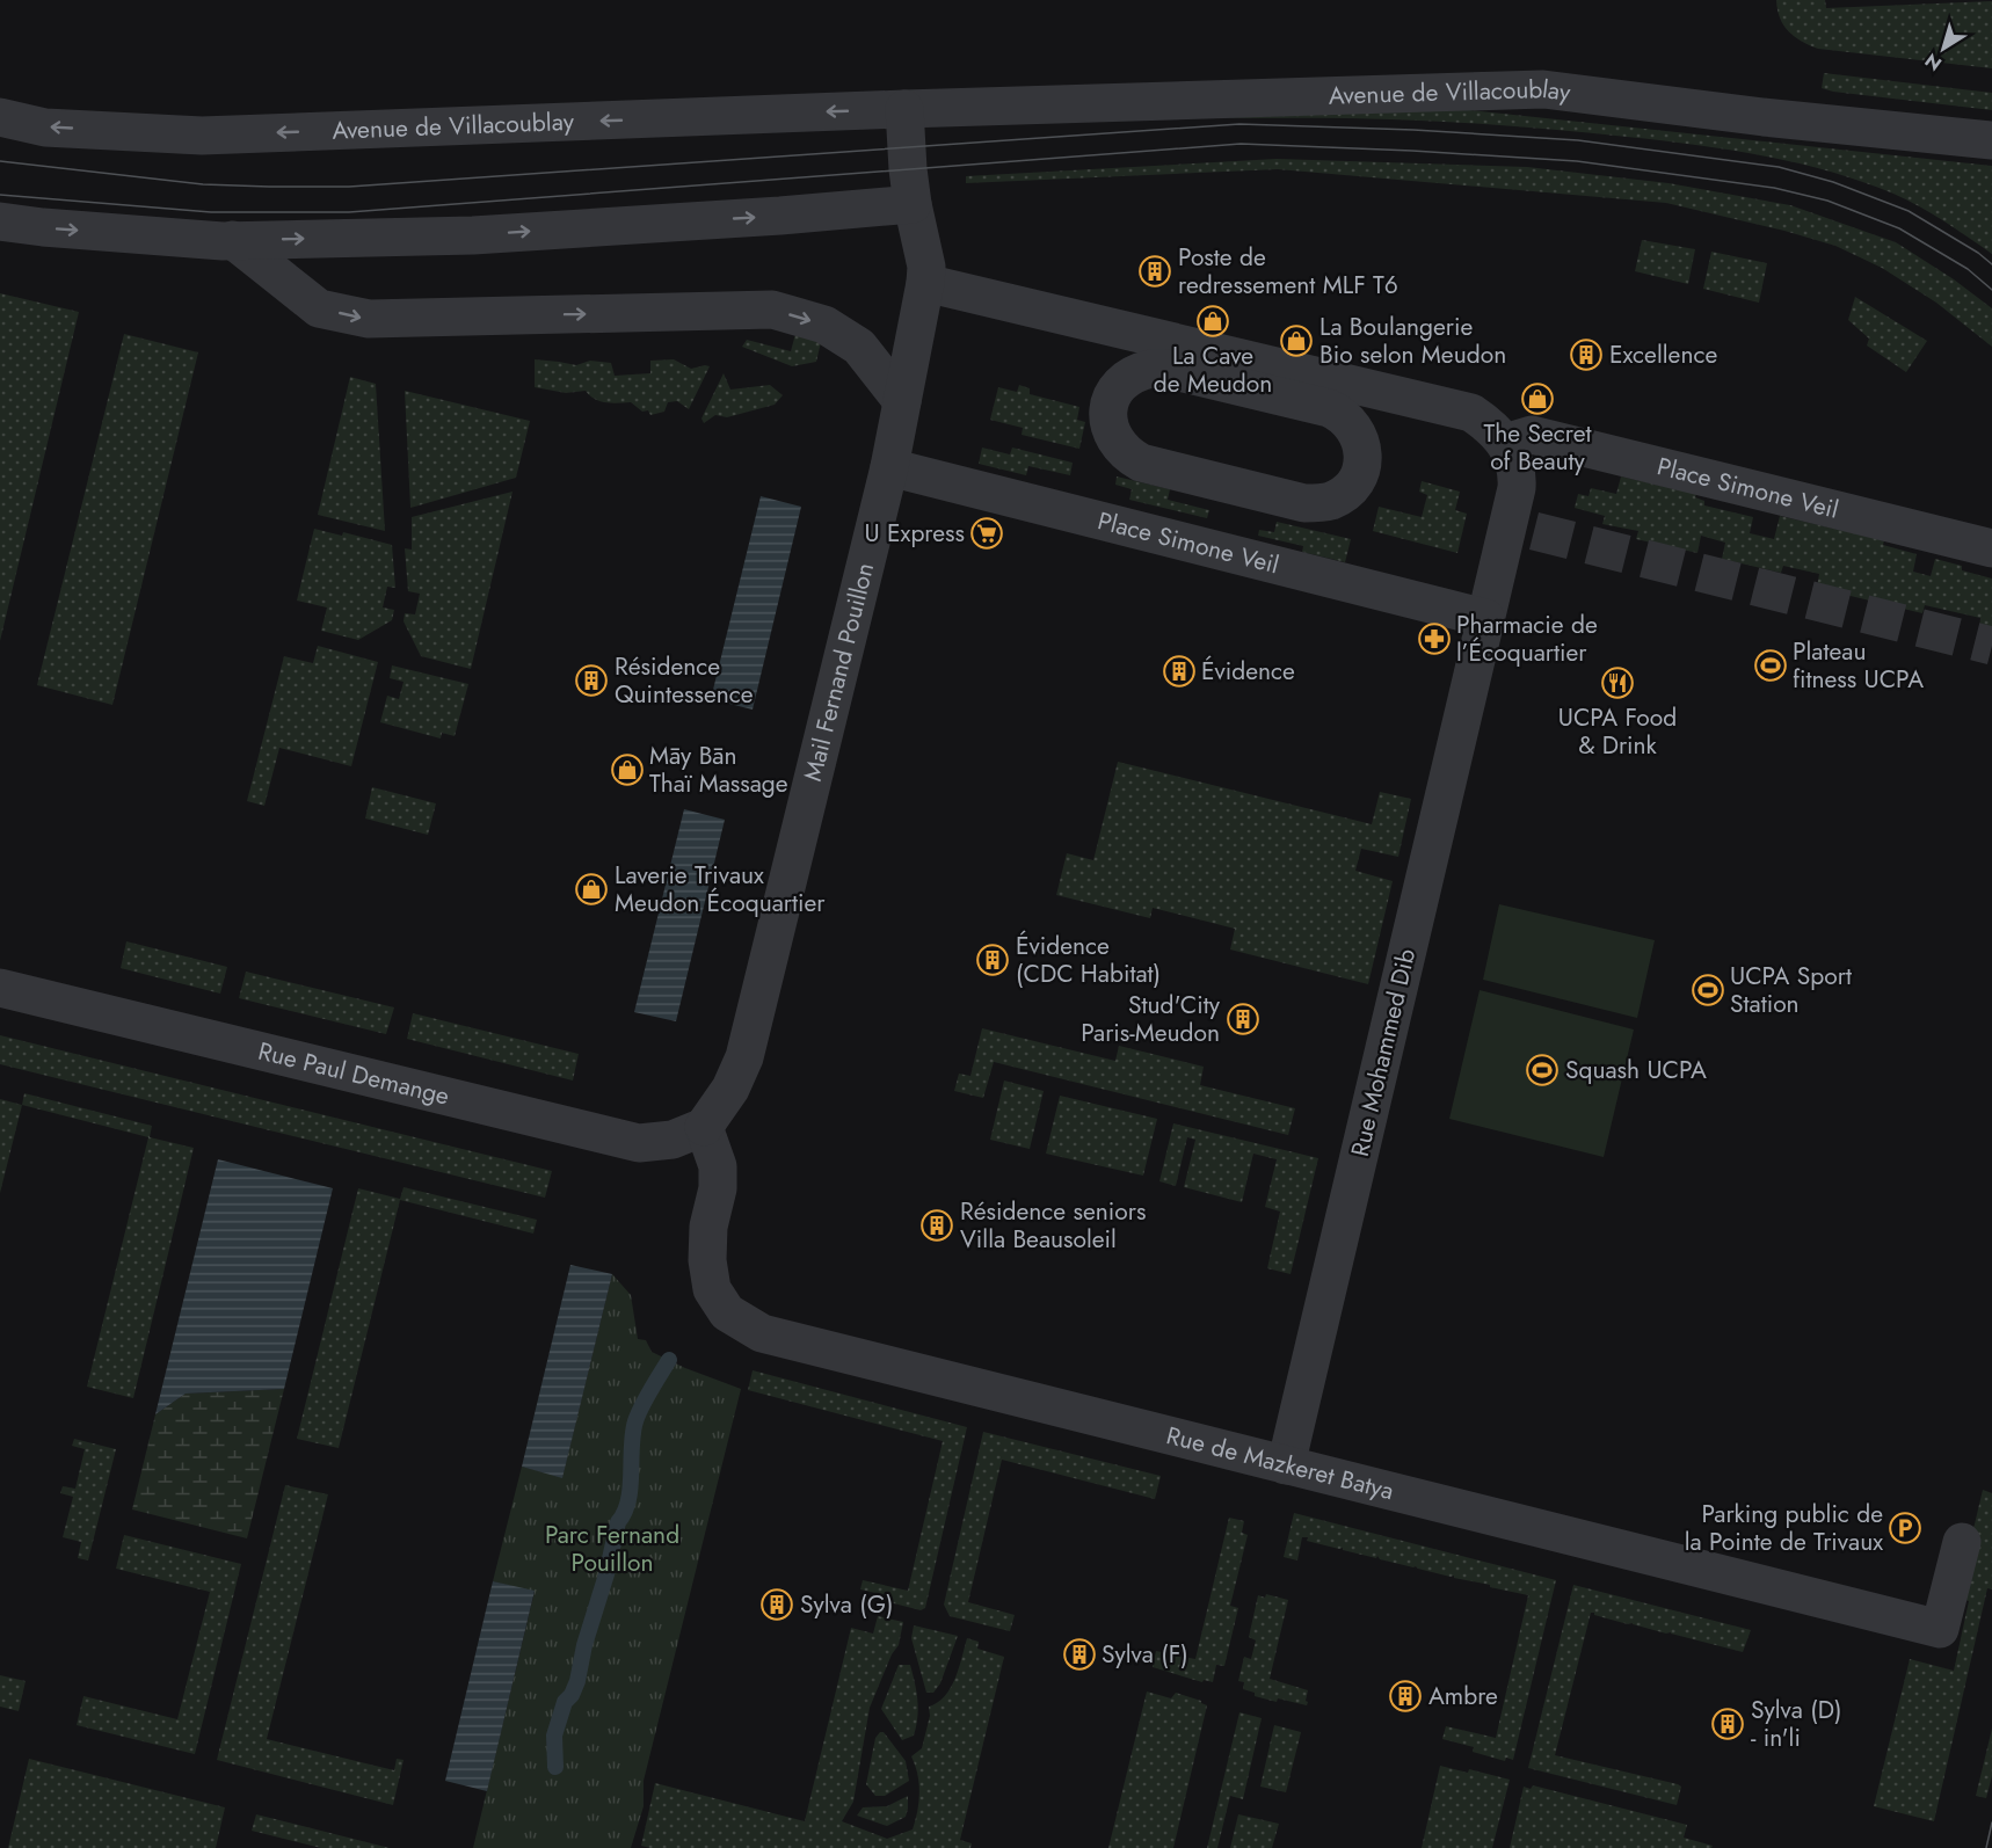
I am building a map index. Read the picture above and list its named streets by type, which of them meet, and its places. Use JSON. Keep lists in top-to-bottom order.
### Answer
{
  "streets": {
    "street": [
      "Avenue de Villacoublay",
      "Place Simone Veil",
      "Mail Fernand Pouillon",
      "Rue Mohammed Dib",
      "Rue Paul Demange",
      "Rue de Mazkeret Batya"
    ]
  },
  "crossings": [
    ["Place Simone Veil", "Mail Fernand Pouillon"],
    ["Place Simone Veil", "Rue Mohammed Dib"],
    ["Mail Fernand Pouillon", "Rue Paul Demange"],
    ["Mail Fernand Pouillon", "Rue de Mazkeret Batya"],
    ["Rue Mohammed Dib", "Rue de Mazkeret Batya"],
    ["Rue Paul Demange", "Rue de Mazkeret Batya"]
  ],
  "parks": ["Parc Fernand Pouillon"],
  "places": {
    "building": [
      "Poste de redressement MLF T6",
      "Excellence",
      "Évidence",
      "Résidence Quintessence",
      "Évidence (CDC Habitat)",
      "Stud'City Paris-Meudon",
      "Résidence seniors Villa Beausoleil",
      "Sylva (G)",
      "Sylva (F)",
      "Ambre",
      "Sylva (D) - in'li"
    ],
    "shop": [
      "La Cave de Meudon",
      "La Boulangerie Bio selon Meudon",
      "The Secret of Beauty",
      "Māy Bān Thaï Massage",
      "Laverie Trivaux Meudon Écoquartier"
    ],
    "supermarket": ["U Express"],
    "pharmacy": ["Pharmacie de l’Écoquartier"],
    "sports": ["Plateau fitness UCPA", "UCPA Sport Station", "Squash UCPA"],
    "restaurant": ["UCPA Food & Drink"],
    "parking": ["Parking public de la Pointe de Trivaux"]
  },
  "north": "bottom left"
}
